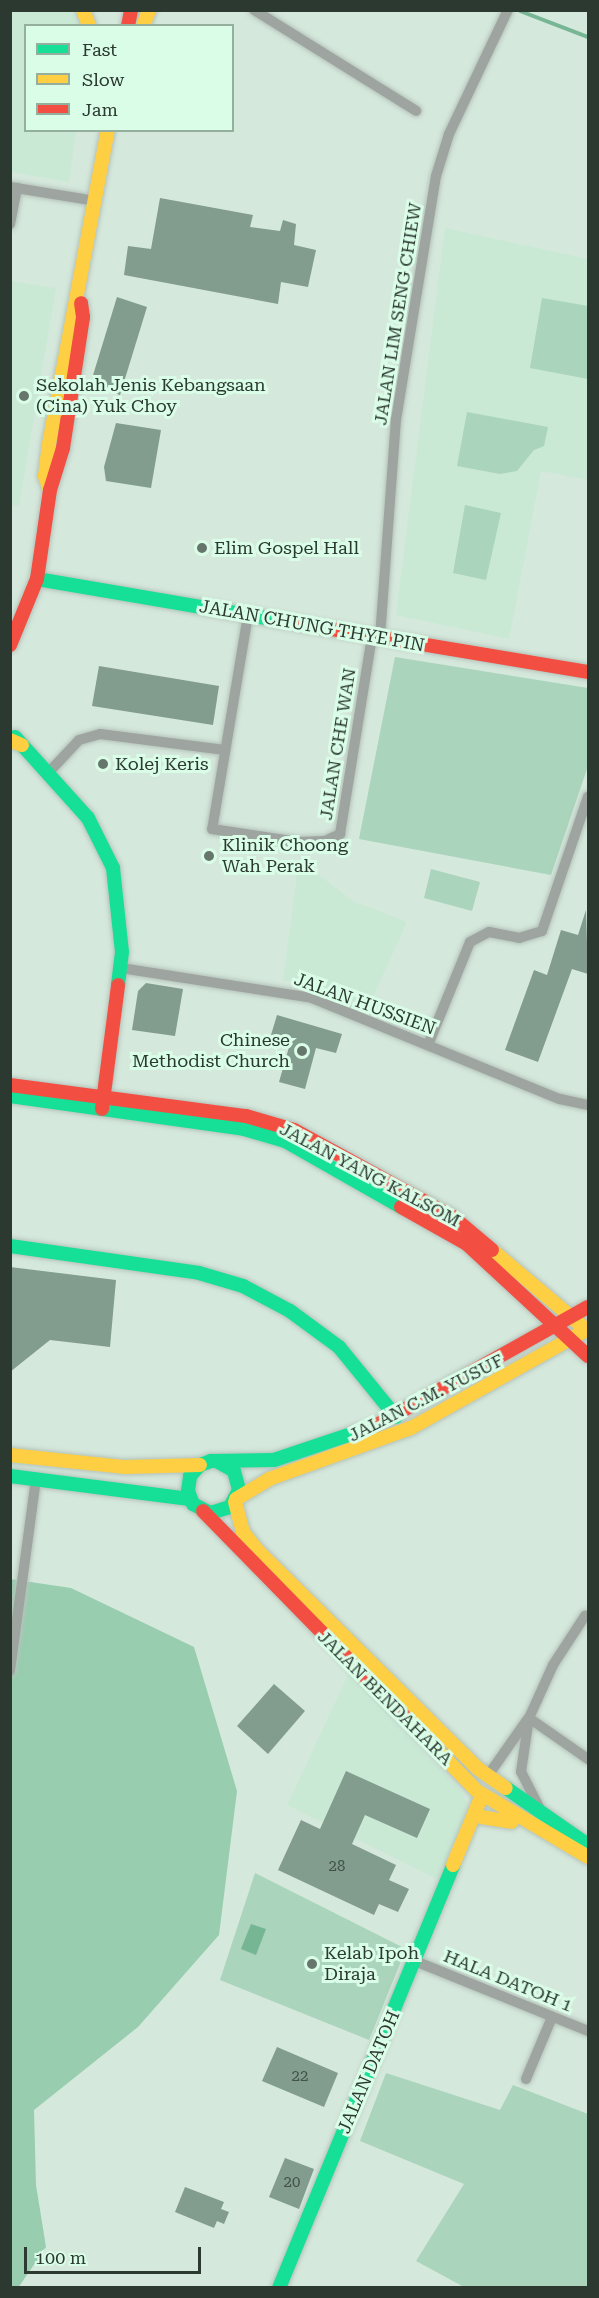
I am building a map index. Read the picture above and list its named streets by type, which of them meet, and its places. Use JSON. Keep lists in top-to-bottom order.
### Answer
{
  "streets": {
    "main road": [
      "JALAN CHUNG THYE PIN",
      "JALAN YANG KALSOM",
      "JALAN C.M. YUSUF",
      "JALAN BENDAHARA",
      "JALAN DATOH"
    ],
    "street": [
      "JALAN LIM SENG CHIEW",
      "JALAN CHE WAN",
      "JALAN HUSSIEN",
      "HALA DATOH 1"
    ]
  },
  "crossings": [
    ["JALAN LIM SENG CHIEW", "JALAN CHUNG THYE PIN"],
    ["JALAN LIM SENG CHIEW", "JALAN CHE WAN"],
    ["JALAN CHUNG THYE PIN", "JALAN CHE WAN"],
    ["JALAN YANG KALSOM", "JALAN C.M. YUSUF"],
    ["JALAN C.M. YUSUF", "JALAN BENDAHARA"],
    ["JALAN BENDAHARA", "JALAN DATOH"],
    ["HALA DATOH 1", "JALAN DATOH"]
  ],
  "places": [
    "Sekolah Jenis Kebangsaan (Cina) Yuk Choy",
    "Elim Gospel Hall",
    "Kolej Keris",
    "Klinik Choong Wah Perak",
    "Chinese Methodist Church",
    "Kelab Ipoh Diraja"
  ],
  "house_numbers": ["28", "22", "20"],
  "legend": ["Fast", "Slow", "Jam"],
  "scale_bar": "100 m"
}
